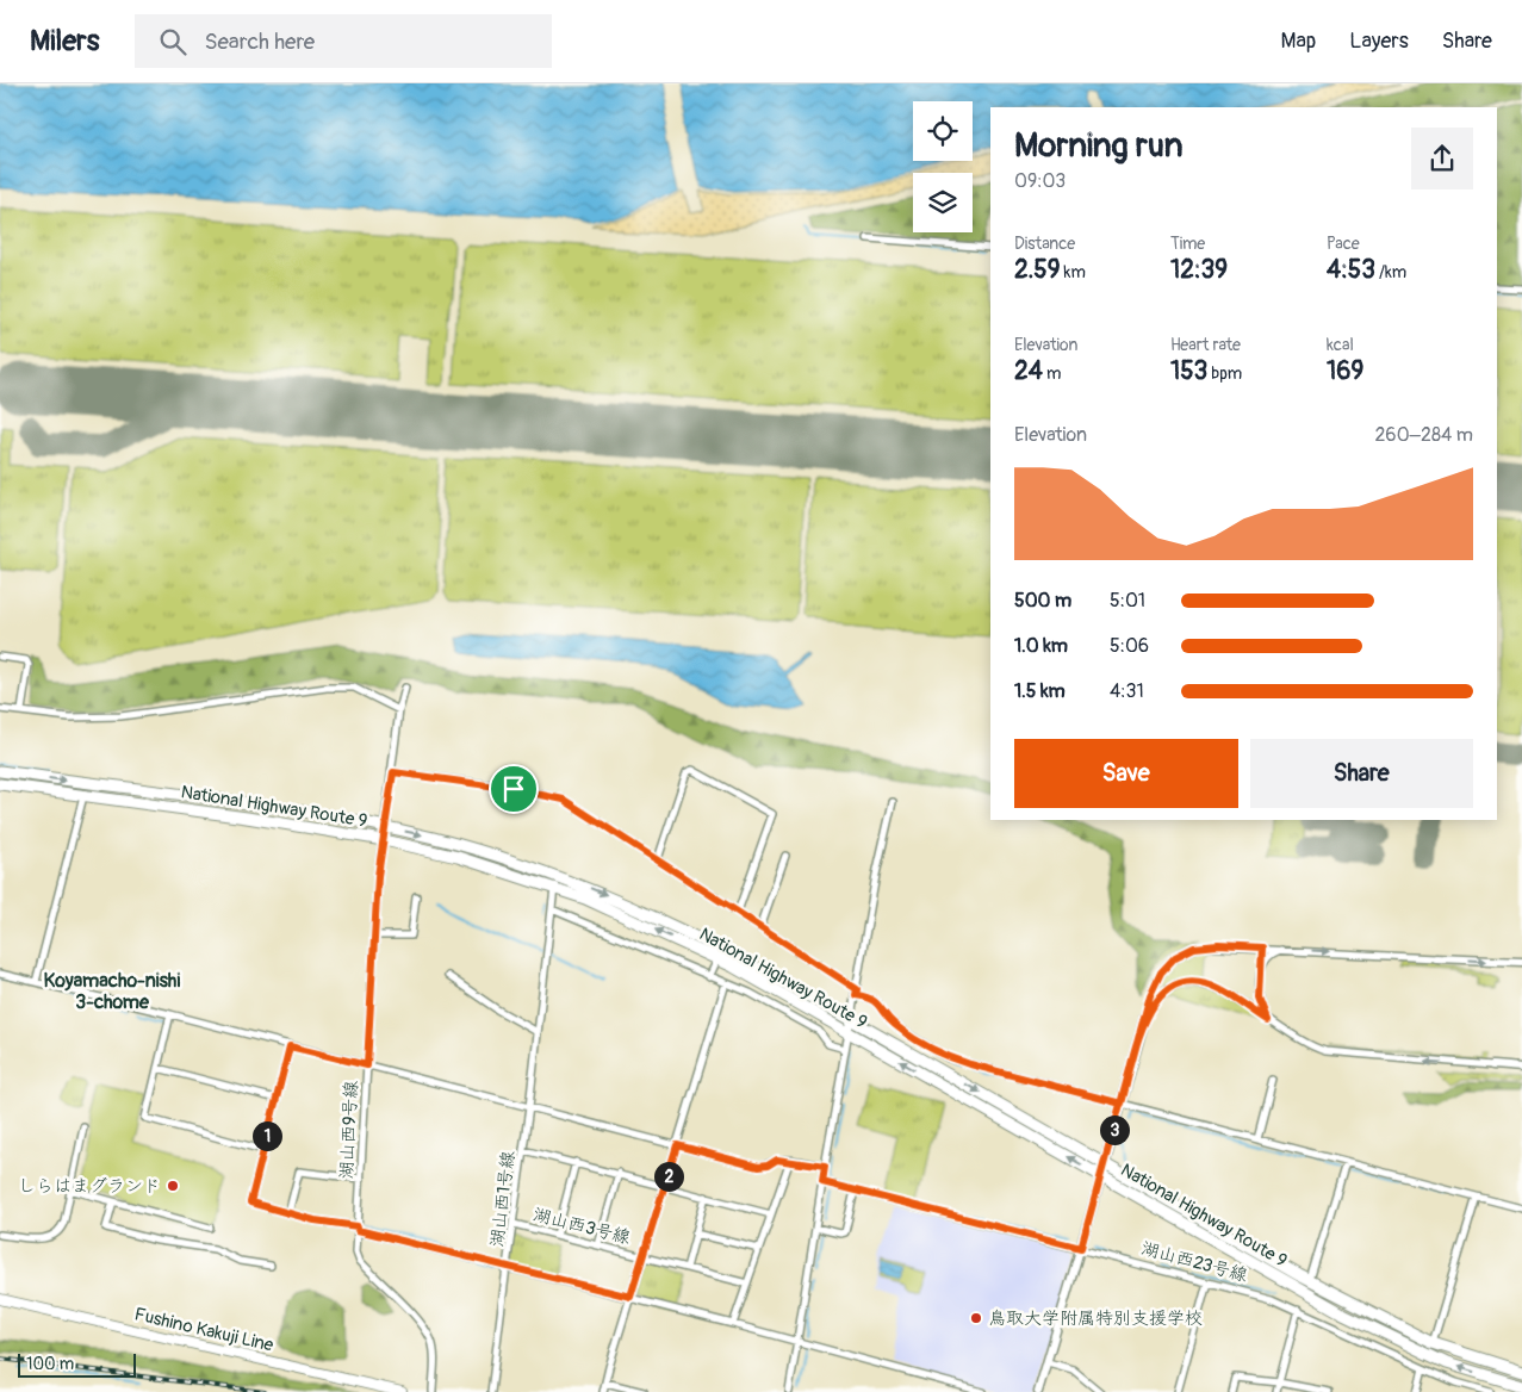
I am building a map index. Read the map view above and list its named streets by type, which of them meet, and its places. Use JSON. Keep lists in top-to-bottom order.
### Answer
{
  "streets": {
    "highway": ["National Highway Route 9"],
    "main road": ["Fushino Kakuji Line"],
    "street": [
      "湖山西9号線",
      "湖山西1号線",
      "湖山西3号線",
      "湖山西23号線"
    ]
  },
  "crossings": [
    ["National Highway Route 9", "湖山西9号線"],
    ["National Highway Route 9", "湖山西1号線"],
    ["湖山西1号線", "湖山西3号線"]
  ],
  "districts": ["Koyamacho-nishi 3-chome"],
  "places": ["しらはまグランド", "鳥取大学附属特別支援学校"],
  "scale_bar": "100 m",
  "page": {
    "header": "Milers",
    "search": "Search here",
    "nav": ["Map", "Layers", "Share"],
    "heading": ["Morning run", "09:03"],
    "stats": [
      ["Distance", "2.59 km"],
      ["Time", "12:39"],
      ["Pace", "4:53 /km"],
      ["Elevation", "24 m"],
      ["Heart rate", "153 bpm"],
      ["kcal", "169"]
    ],
    "chart": ["Elevation", "260–284 m"],
    "list": [
      {
        "name": "500 m",
        "note": "5:01"
      },
      {
        "name": "1.0 km",
        "note": "5:06"
      },
      {
        "name": "1.5 km",
        "note": "4:31"
      }
    ],
    "buttons": ["Save", "Share"],
    "pins": ["3", "1", "2"],
    "scale": "100 m"
  }
}
